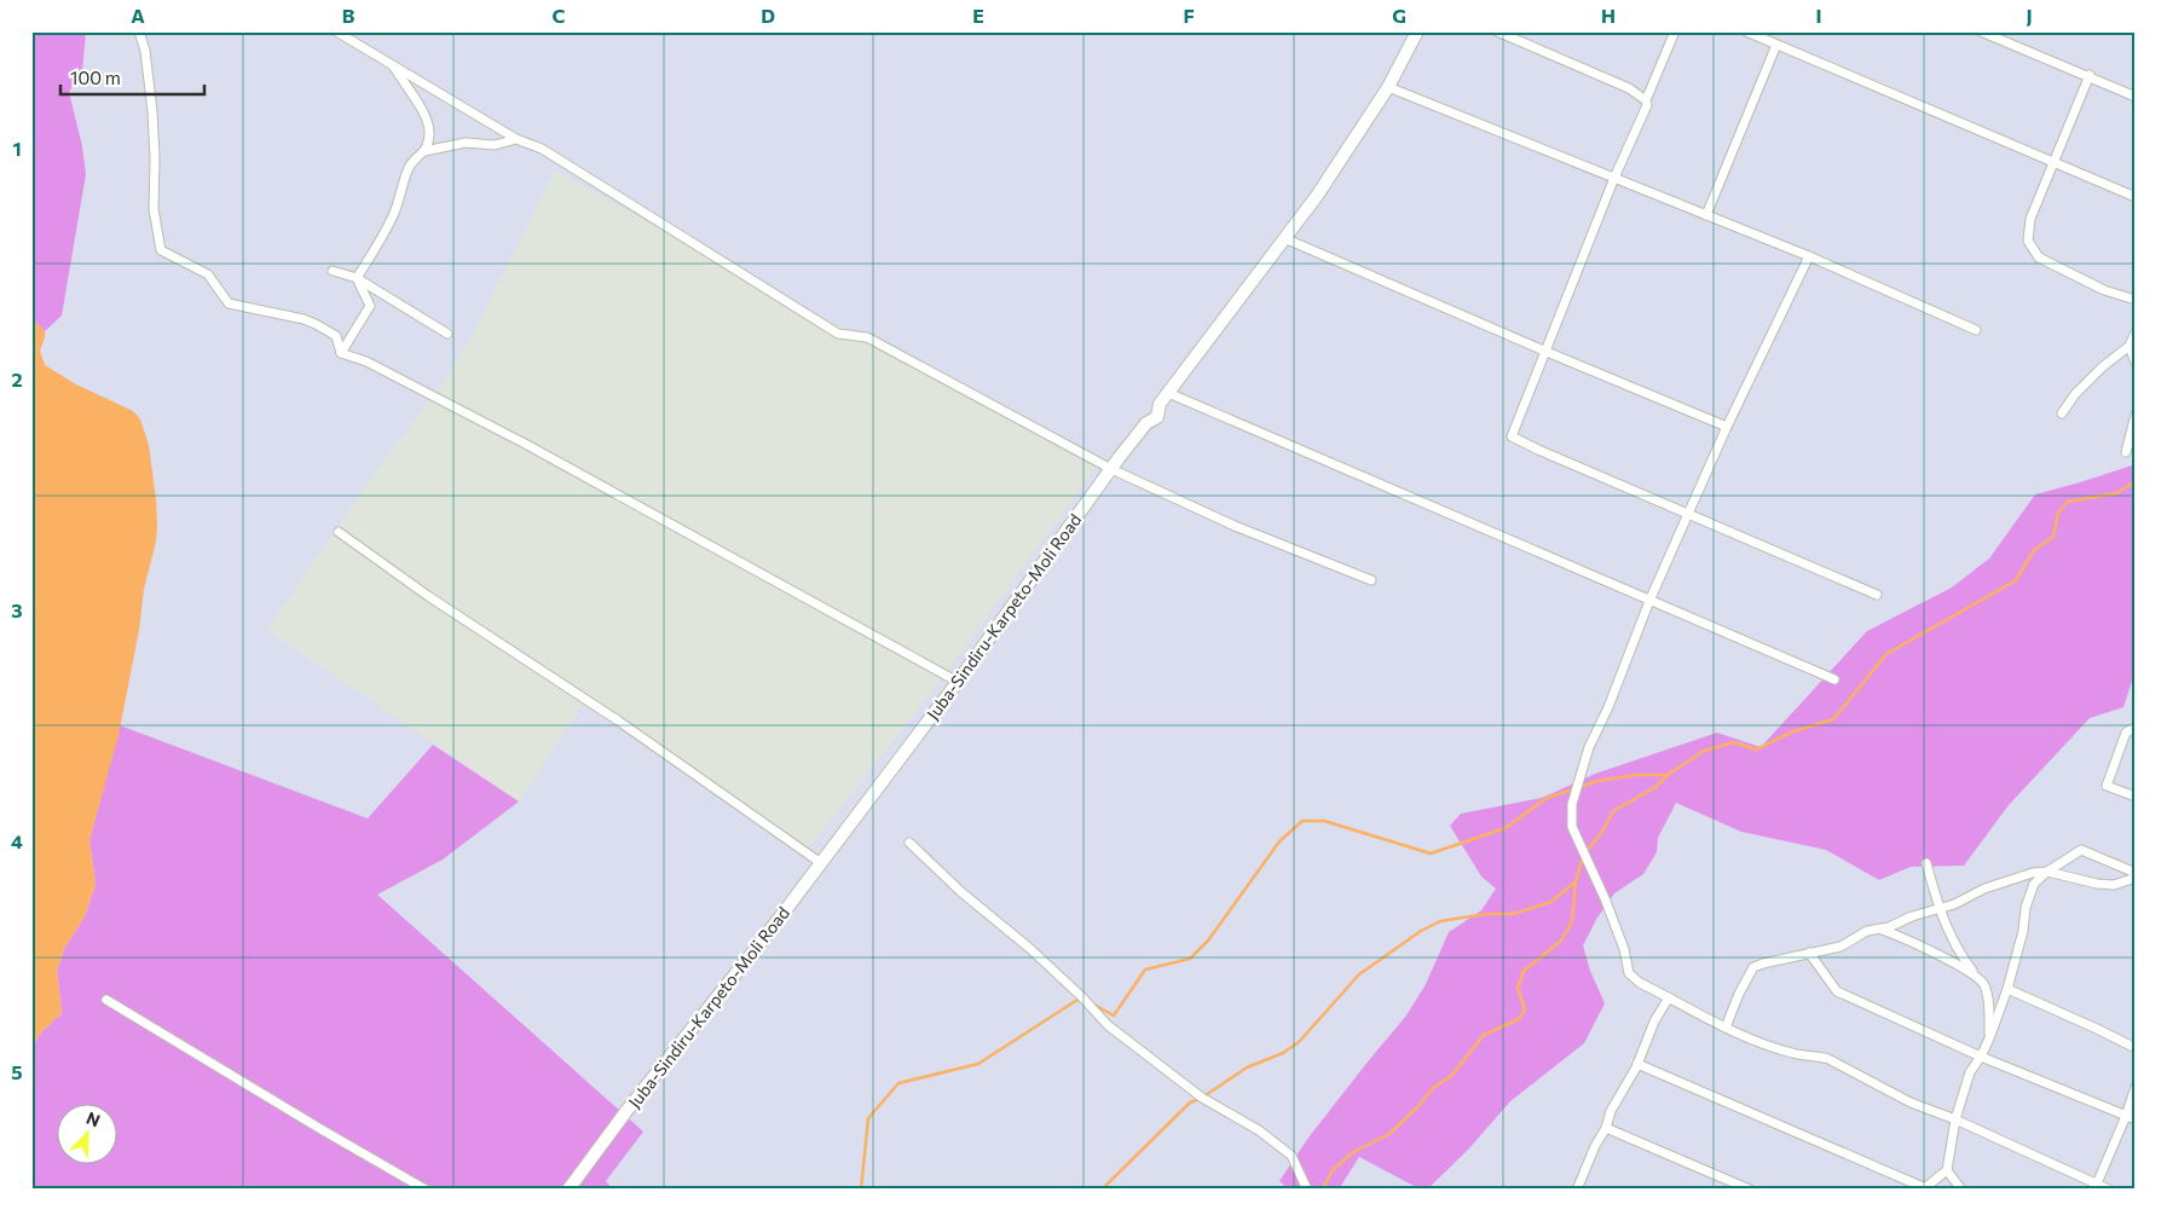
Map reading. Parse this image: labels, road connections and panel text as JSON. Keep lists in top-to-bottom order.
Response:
{
  "streets": {
    "main road": ["Juba-Sindiru-Karpeto-Moli Road"]
  },
  "scale_bar": "100 m",
  "north": "top right",
  "grid": {
    "columns": [
      "A",
      "B",
      "C",
      "D",
      "E",
      "F",
      "G",
      "H",
      "I",
      "J"
    ],
    "rows": [
      "1",
      "2",
      "3",
      "4",
      "5"
    ]
  }
}
